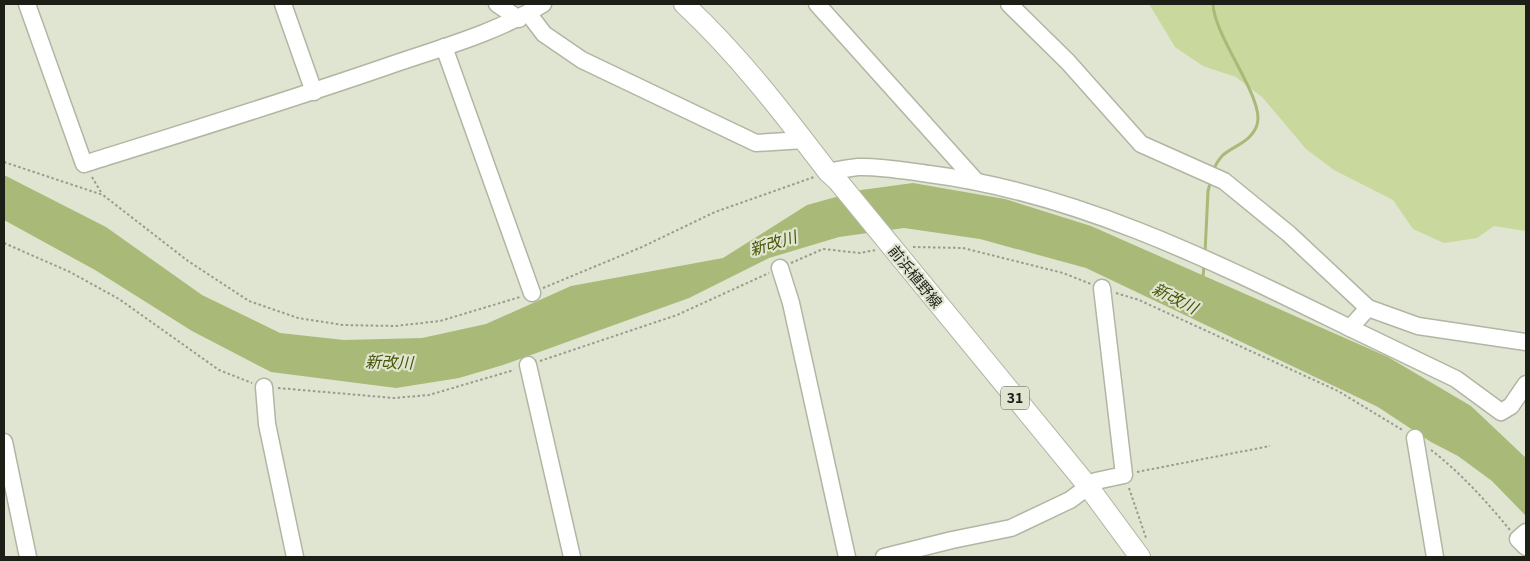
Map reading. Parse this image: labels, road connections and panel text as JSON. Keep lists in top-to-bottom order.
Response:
{
  "streets": {
    "main road": ["前浜植野線", "31"]
  },
  "water": ["新改川"]
}
